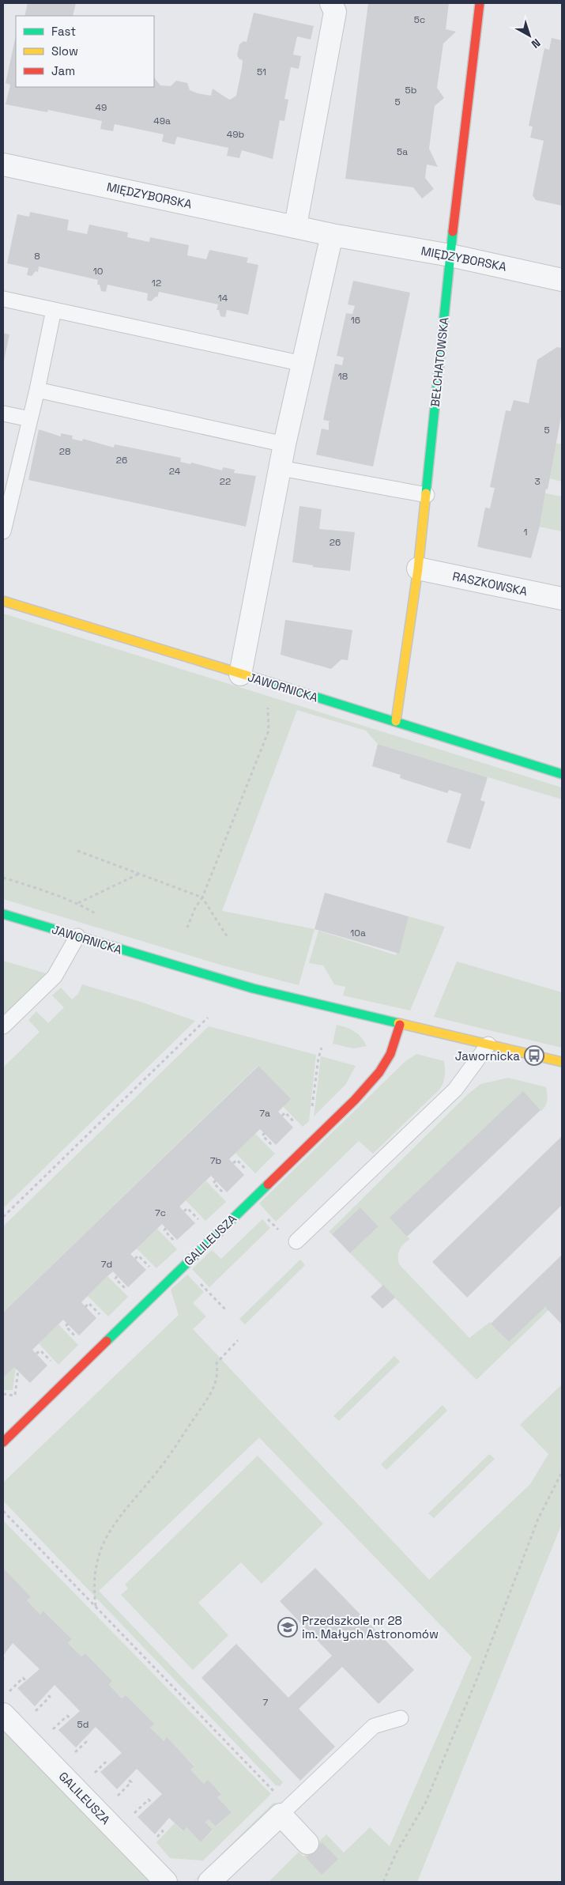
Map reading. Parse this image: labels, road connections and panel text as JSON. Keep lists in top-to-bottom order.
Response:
{
  "streets": {
    "street": [
      "MIĘDZYBORSKA",
      "BEŁCHATOWSKA",
      "RASZKOWSKA",
      "JAWORNICKA",
      "GALILEUSZA"
    ]
  },
  "crossings": [
    ["MIĘDZYBORSKA", "BEŁCHATOWSKA"],
    ["BEŁCHATOWSKA", "RASZKOWSKA"],
    ["BEŁCHATOWSKA", "JAWORNICKA"],
    ["JAWORNICKA", "GALILEUSZA"]
  ],
  "places": {
    "bus stop": ["Jawornicka"],
    "school or university": ["Przedszkole nr 28 im. Małych Astronomów"]
  },
  "house_numbers": [
    "5c",
    "51",
    "5b",
    "5",
    "49",
    "49a",
    "49b",
    "5a",
    "8",
    "10",
    "12",
    "14",
    "16",
    "18",
    "5",
    "28",
    "26",
    "24",
    "22",
    "3",
    "1",
    "26",
    "10a",
    "7a",
    "7b",
    "7c",
    "7d",
    "7",
    "5d"
  ],
  "legend": ["Fast", "Slow", "Jam"],
  "north": "bottom right"
}
